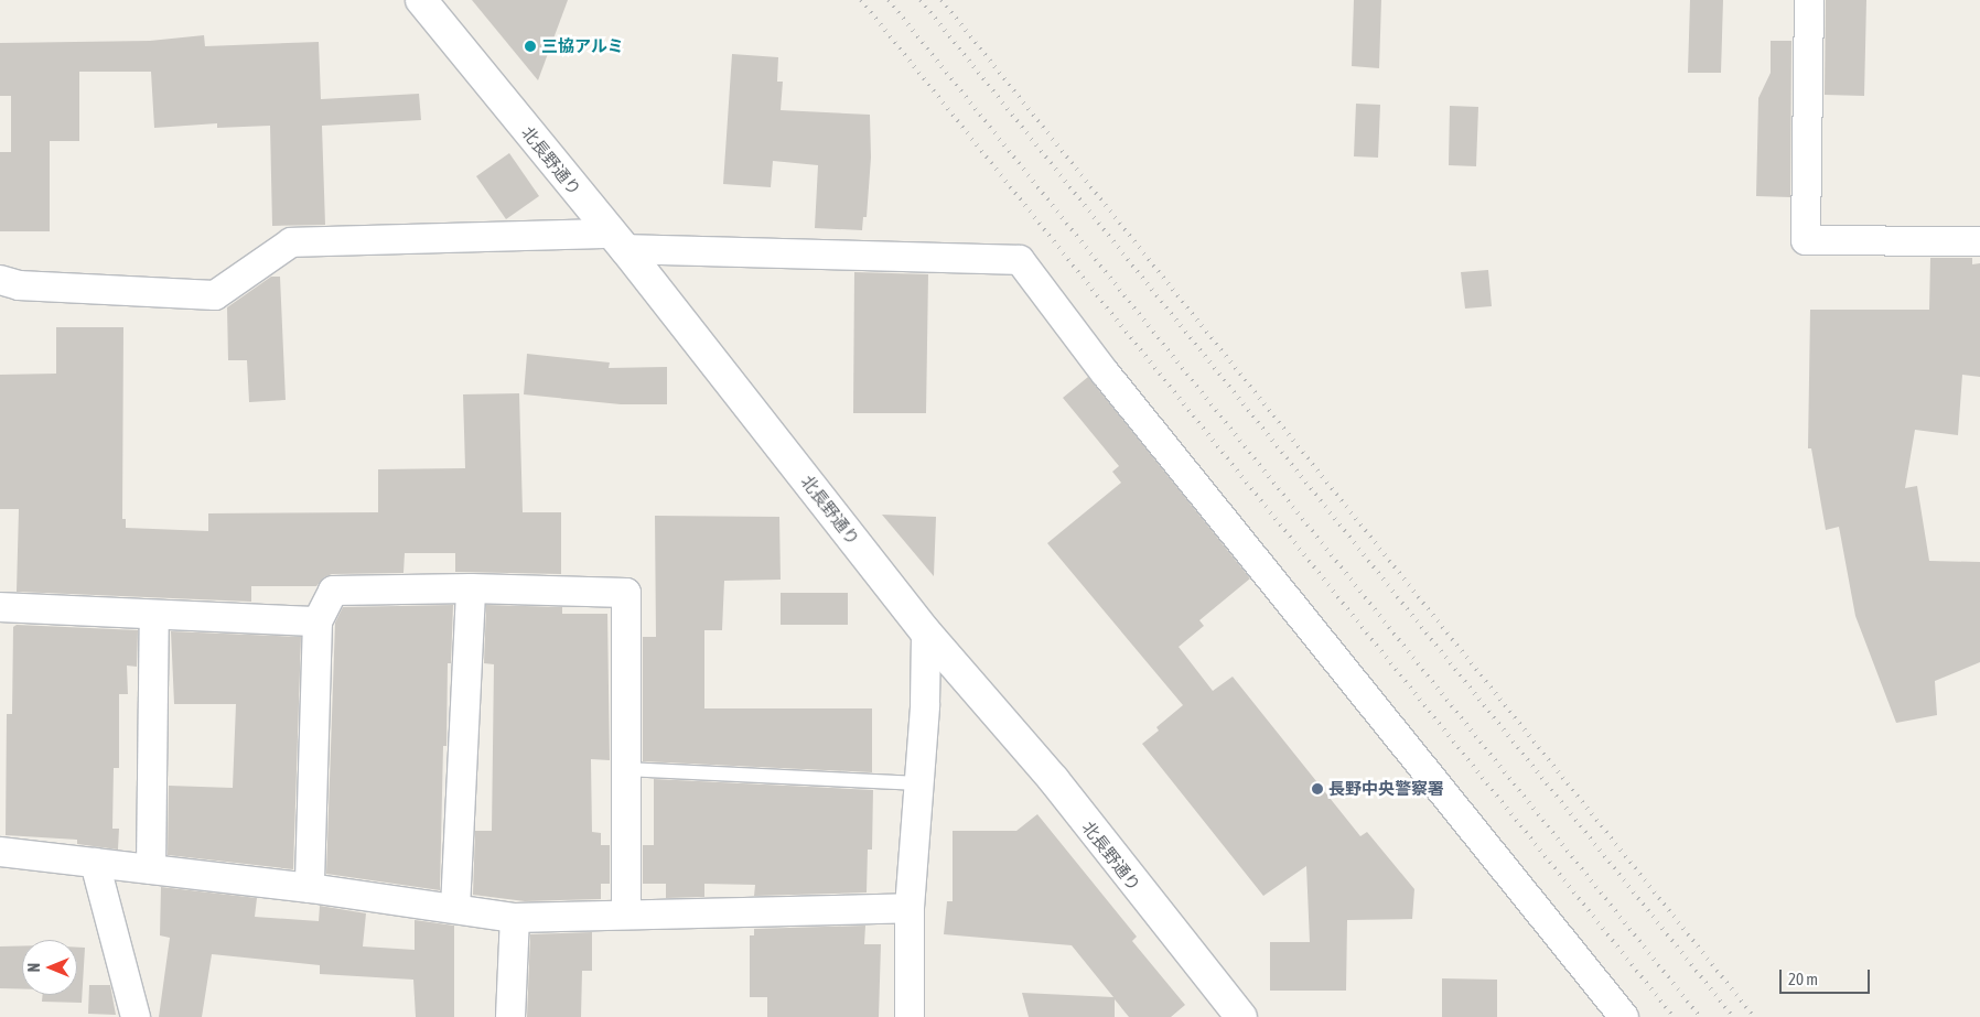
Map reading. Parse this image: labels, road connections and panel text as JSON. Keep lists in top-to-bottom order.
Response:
{
  "streets": {
    "street": ["北長野通り"]
  },
  "places": ["三協アルミ", "長野中央警察署"],
  "scale_bar": "20 m",
  "north": "left"
}
